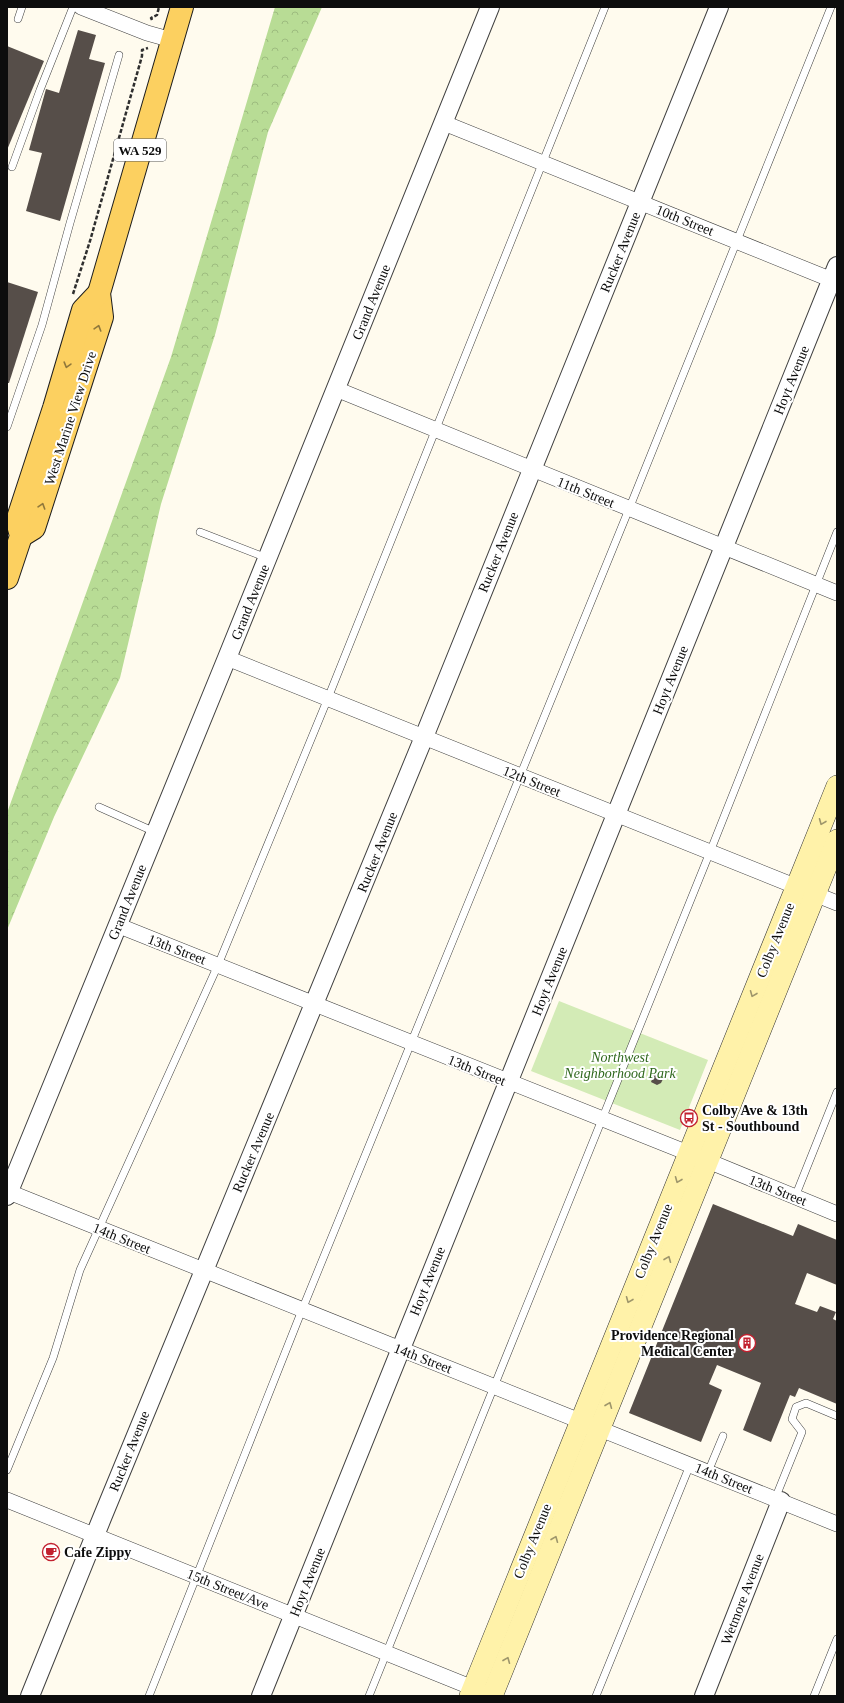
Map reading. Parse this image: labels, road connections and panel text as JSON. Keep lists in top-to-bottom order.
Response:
{
  "streets": {
    "main road": ["WA 529", "West Marine View Drive", "Colby Avenue"],
    "street": [
      "10th Street",
      "Rucker Avenue",
      "Grand Avenue",
      "Hoyt Avenue",
      "11th Street",
      "12th Street",
      "13th Street",
      "14th Street",
      "15th Street/Ave",
      "Wetmore Avenue"
    ]
  },
  "crossings": [
    ["10th Street", "Rucker Avenue"],
    ["10th Street", "Grand Avenue"],
    ["10th Street", "Hoyt Avenue"],
    ["Rucker Avenue", "11th Street"],
    ["Rucker Avenue", "12th Street"],
    ["Rucker Avenue", "13th Street"],
    ["Rucker Avenue", "14th Street"],
    ["Rucker Avenue", "15th Street/Ave"],
    ["Grand Avenue", "11th Street"],
    ["Grand Avenue", "12th Street"],
    ["Grand Avenue", "13th Street"],
    ["Grand Avenue", "14th Street"],
    ["Hoyt Avenue", "11th Street"],
    ["Hoyt Avenue", "12th Street"],
    ["Hoyt Avenue", "13th Street"],
    ["Hoyt Avenue", "14th Street"],
    ["Hoyt Avenue", "15th Street/Ave"],
    ["12th Street", "Colby Avenue"],
    ["Colby Avenue", "13th Street"],
    ["Colby Avenue", "14th Street"],
    ["Colby Avenue", "15th Street/Ave"],
    ["14th Street", "Wetmore Avenue"]
  ],
  "parks": ["Northwest Neighborhood Park"],
  "places": {
    "bus stop": ["Colby Ave & 13th St - Southbound"],
    "building": ["Providence Regional Medical Center"],
    "cafe": ["Cafe Zippy"]
  }
}
